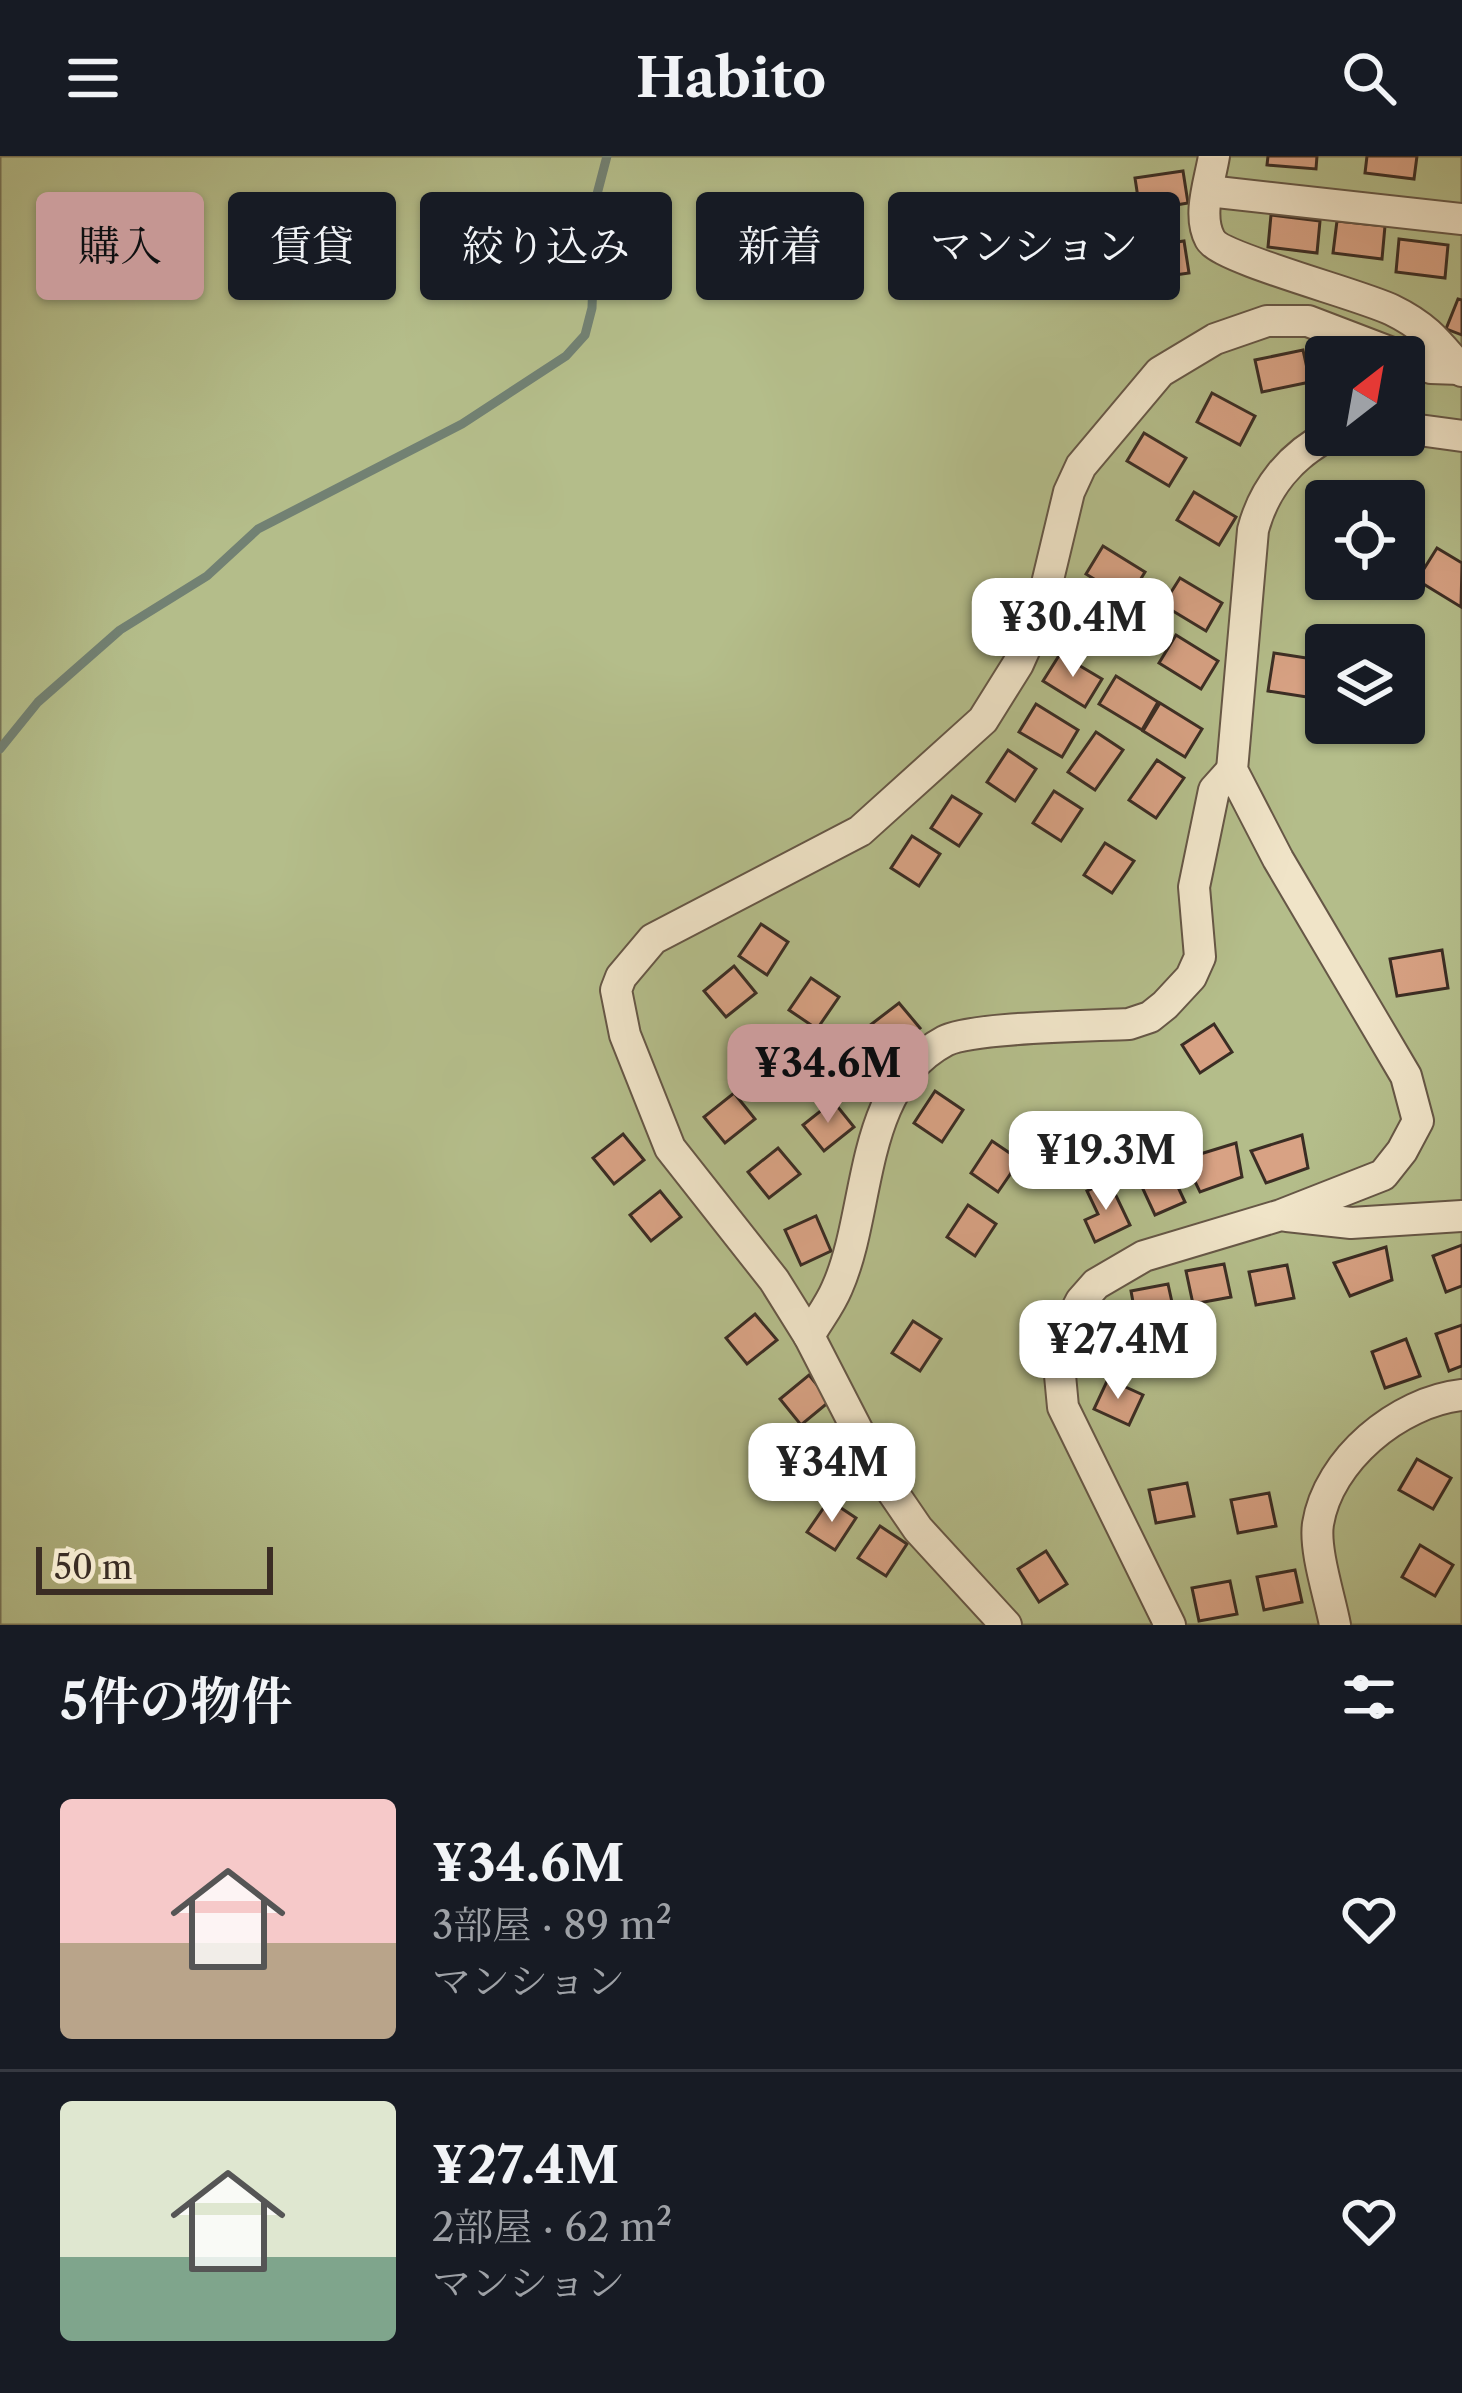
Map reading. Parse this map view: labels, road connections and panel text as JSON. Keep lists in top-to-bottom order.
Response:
{
  "scale_bar": "50 m",
  "north": "top right",
  "page": {
    "header": "Habito",
    "chip": [
      "購入",
      "賃貸",
      "絞り込み",
      "新着",
      "マンション"
    ],
    "price": [
      "¥30.4M",
      "¥34.6M",
      "¥19.3M",
      "¥27.4M",
      "¥34M"
    ],
    "scale": "50 m",
    "heading": "5件の物件",
    "list": [
      {
        "name": "¥34.6M",
        "note": "3部屋 · 89 m² · マンション"
      },
      {
        "name": "¥27.4M",
        "note": "2部屋 · 62 m² · マンション"
      }
    ]
  }
}
